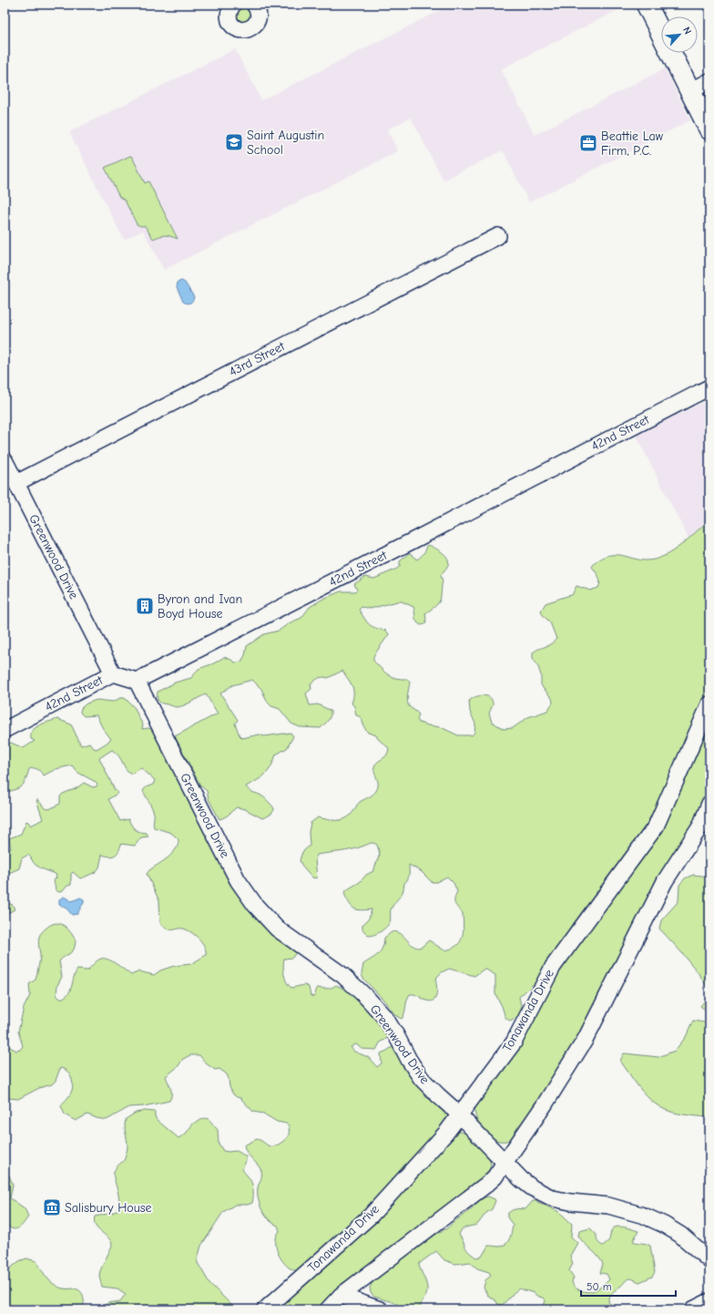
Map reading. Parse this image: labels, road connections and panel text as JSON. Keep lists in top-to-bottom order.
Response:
{
  "streets": {
    "street": [
      "43rd Street",
      "42nd Street",
      "Greenwood Drive",
      "Tonawanda Drive"
    ]
  },
  "crossings": [
    ["43rd Street", "Greenwood Drive"],
    ["42nd Street", "Greenwood Drive"],
    ["Greenwood Drive", "Tonawanda Drive"]
  ],
  "places": {
    "school or university": ["Saint Augustin School"],
    "office": ["Beattie Law Firm, P.C."],
    "building": ["Byron and Ivan Boyd House"],
    "museum": ["Salisbury House"]
  },
  "scale_bar": "50 m",
  "north": "top right"
}
